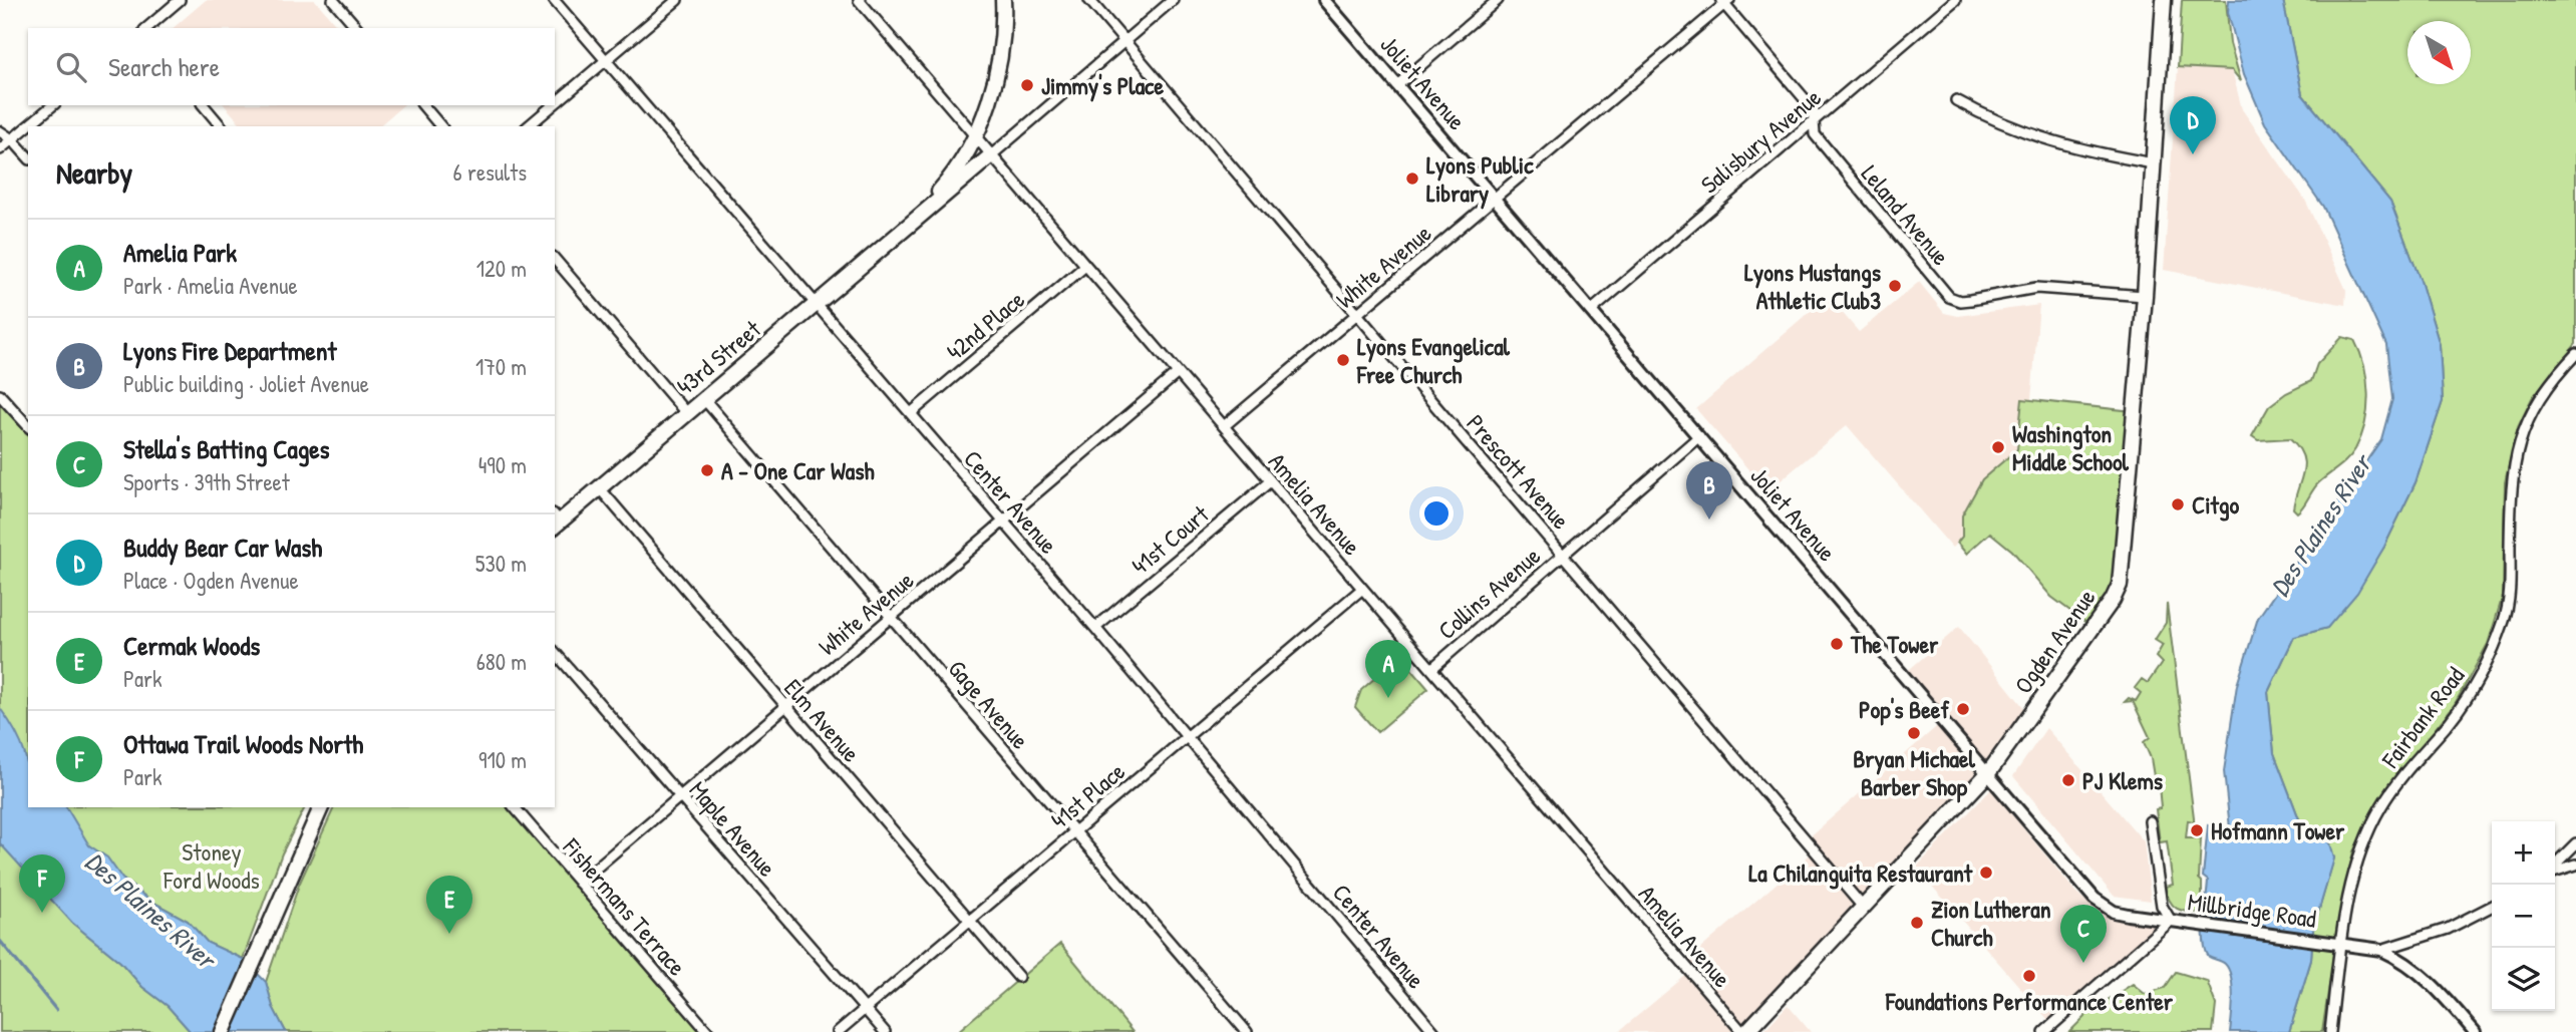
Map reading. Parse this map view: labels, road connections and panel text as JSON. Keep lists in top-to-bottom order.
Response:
{
  "streets": {
    "main road": ["43rd Street", "Ogden Avenue"],
    "street": [
      "Joliet Avenue",
      "Salisbury Avenue",
      "Leland Avenue",
      "White Avenue",
      "42nd Place",
      "Prescott Avenue",
      "Center Avenue",
      "Amelia Avenue",
      "41st Court",
      "Collins Avenue",
      "Gage Avenue",
      "Fairbank Road",
      "Elm Avenue",
      "41st Place",
      "Maple Avenue",
      "Fishermans Terrace",
      "Millbridge Road"
    ]
  },
  "crossings": [
    ["Joliet Avenue", "Salisbury Avenue"],
    ["Joliet Avenue", "White Avenue"],
    ["Joliet Avenue", "Collins Avenue"],
    ["Joliet Avenue", "Ogden Avenue"],
    ["Joliet Avenue", "Millbridge Road"],
    ["Salisbury Avenue", "Leland Avenue"],
    ["Leland Avenue", "White Avenue"],
    ["Leland Avenue", "Ogden Avenue"],
    ["White Avenue", "Prescott Avenue"],
    ["White Avenue", "Center Avenue"],
    ["White Avenue", "Amelia Avenue"],
    ["White Avenue", "Gage Avenue"],
    ["White Avenue", "Elm Avenue"],
    ["White Avenue", "Maple Avenue"],
    ["White Avenue", "Fishermans Terrace"],
    ["42nd Place", "Center Avenue"],
    ["42nd Place", "Amelia Avenue"],
    ["43rd Street", "Center Avenue"],
    ["43rd Street", "Gage Avenue"],
    ["43rd Street", "Elm Avenue"],
    ["Prescott Avenue", "Collins Avenue"],
    ["Prescott Avenue", "Ogden Avenue"],
    ["Center Avenue", "41st Court"],
    ["Center Avenue", "41st Place"],
    ["Amelia Avenue", "41st Court"],
    ["Amelia Avenue", "Collins Avenue"],
    ["Amelia Avenue", "Ogden Avenue"],
    ["Amelia Avenue", "41st Place"],
    ["Gage Avenue", "41st Place"],
    ["Fairbank Road", "Millbridge Road"],
    ["Elm Avenue", "41st Place"],
    ["41st Place", "Maple Avenue"]
  ],
  "water": ["Des Plaines River"],
  "parks": ["Stoney Ford Woods"],
  "places": [
    "Jimmy's Place",
    "Lyons Public Library",
    "Lyons Mustangs Athletic Club3",
    "Lyons Evangelical Free Church",
    "Washington Middle School",
    "A - One Car Wash",
    "Citgo",
    "The Tower",
    "Pop's Beef",
    "Bryan Michael Barber Shop",
    "PJ Klems",
    "Hofmann Tower",
    "La Chilanguita Restaurant",
    "Zion Lutheran Church",
    "Foundations Performance Center"
  ],
  "north": "bottom right",
  "page": {
    "search": "Search here",
    "pins": [
      "D",
      "B",
      "A",
      "F",
      "E",
      "C"
    ],
    "heading": ["Nearby", "6 results"],
    "list": [
      {
        "mark": "A",
        "name": "Amelia Park",
        "note": "Park · Amelia Avenue",
        "value": "120 m"
      },
      {
        "mark": "B",
        "name": "Lyons Fire Department",
        "note": "Public building · Joliet Avenue",
        "value": "170 m"
      },
      {
        "mark": "C",
        "name": "Stella's Batting Cages",
        "note": "Sports · 39th Street",
        "value": "490 m"
      },
      {
        "mark": "D",
        "name": "Buddy Bear Car Wash",
        "note": "Place · Ogden Avenue",
        "value": "530 m"
      },
      {
        "mark": "E",
        "name": "Cermak Woods",
        "note": "Park",
        "value": "680 m"
      },
      {
        "mark": "F",
        "name": "Ottawa Trail Woods North",
        "note": "Park",
        "value": "910 m"
      }
    ],
    "map_buttons": ["+", "−"]
  }
}
